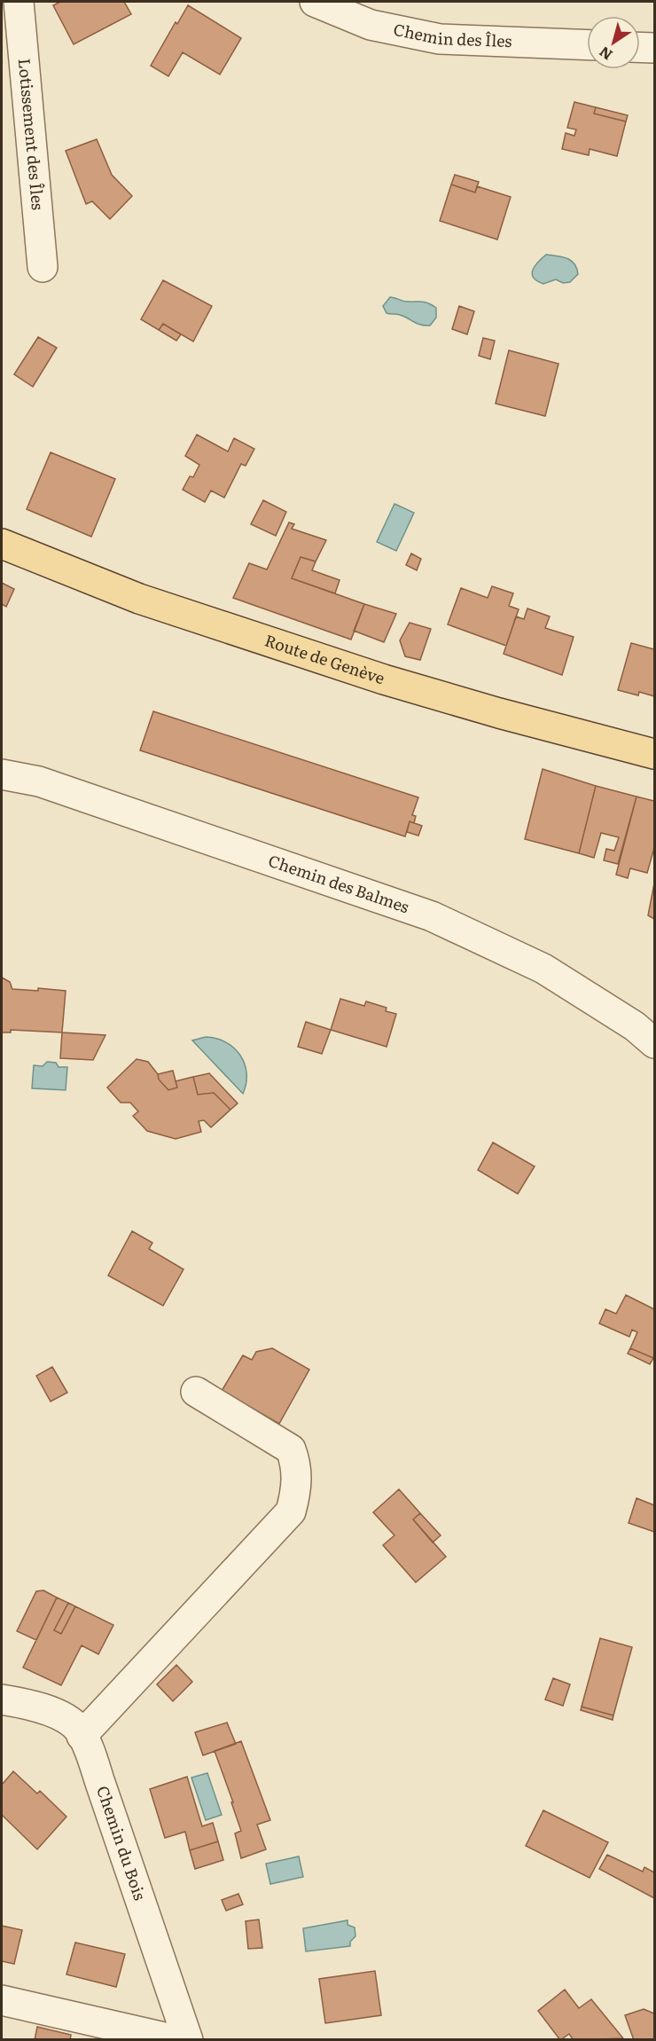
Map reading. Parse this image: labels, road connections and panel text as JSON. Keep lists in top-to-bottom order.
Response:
{
  "streets": {
    "main road": ["Route de Genève"],
    "street": [
      "Chemin des Îles",
      "Lotissement des Îles",
      "Chemin des Balmes",
      "Chemin du Bois"
    ]
  },
  "north": "bottom left"
}
